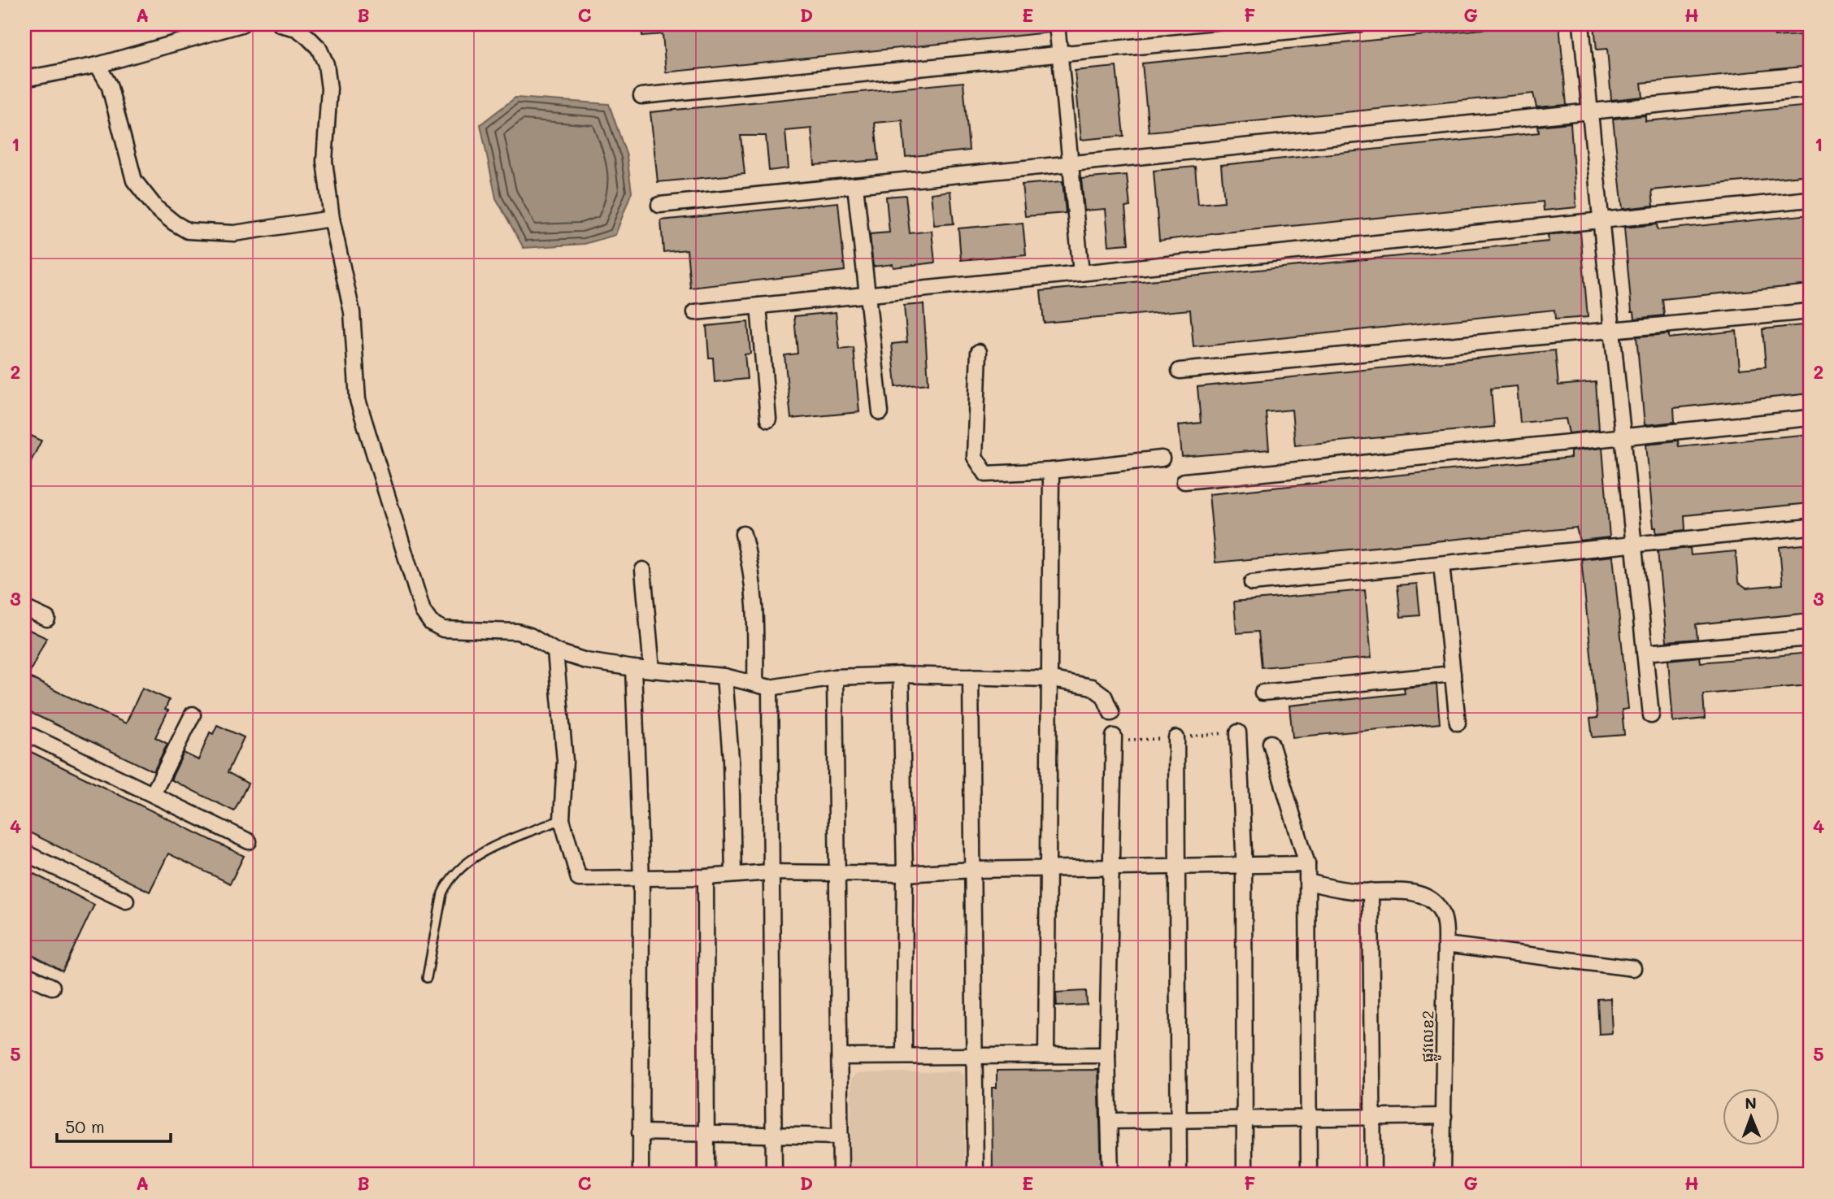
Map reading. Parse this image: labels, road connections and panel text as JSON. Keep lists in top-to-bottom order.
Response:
{
  "streets": {
    "street": ["ផ្លូវលេខ2"]
  },
  "scale_bar": "50 m",
  "north": "top",
  "grid": {
    "columns": [
      "A",
      "B",
      "C",
      "D",
      "E",
      "F",
      "G",
      "H"
    ],
    "rows": [
      "1",
      "2",
      "3",
      "4",
      "5"
    ]
  }
}
